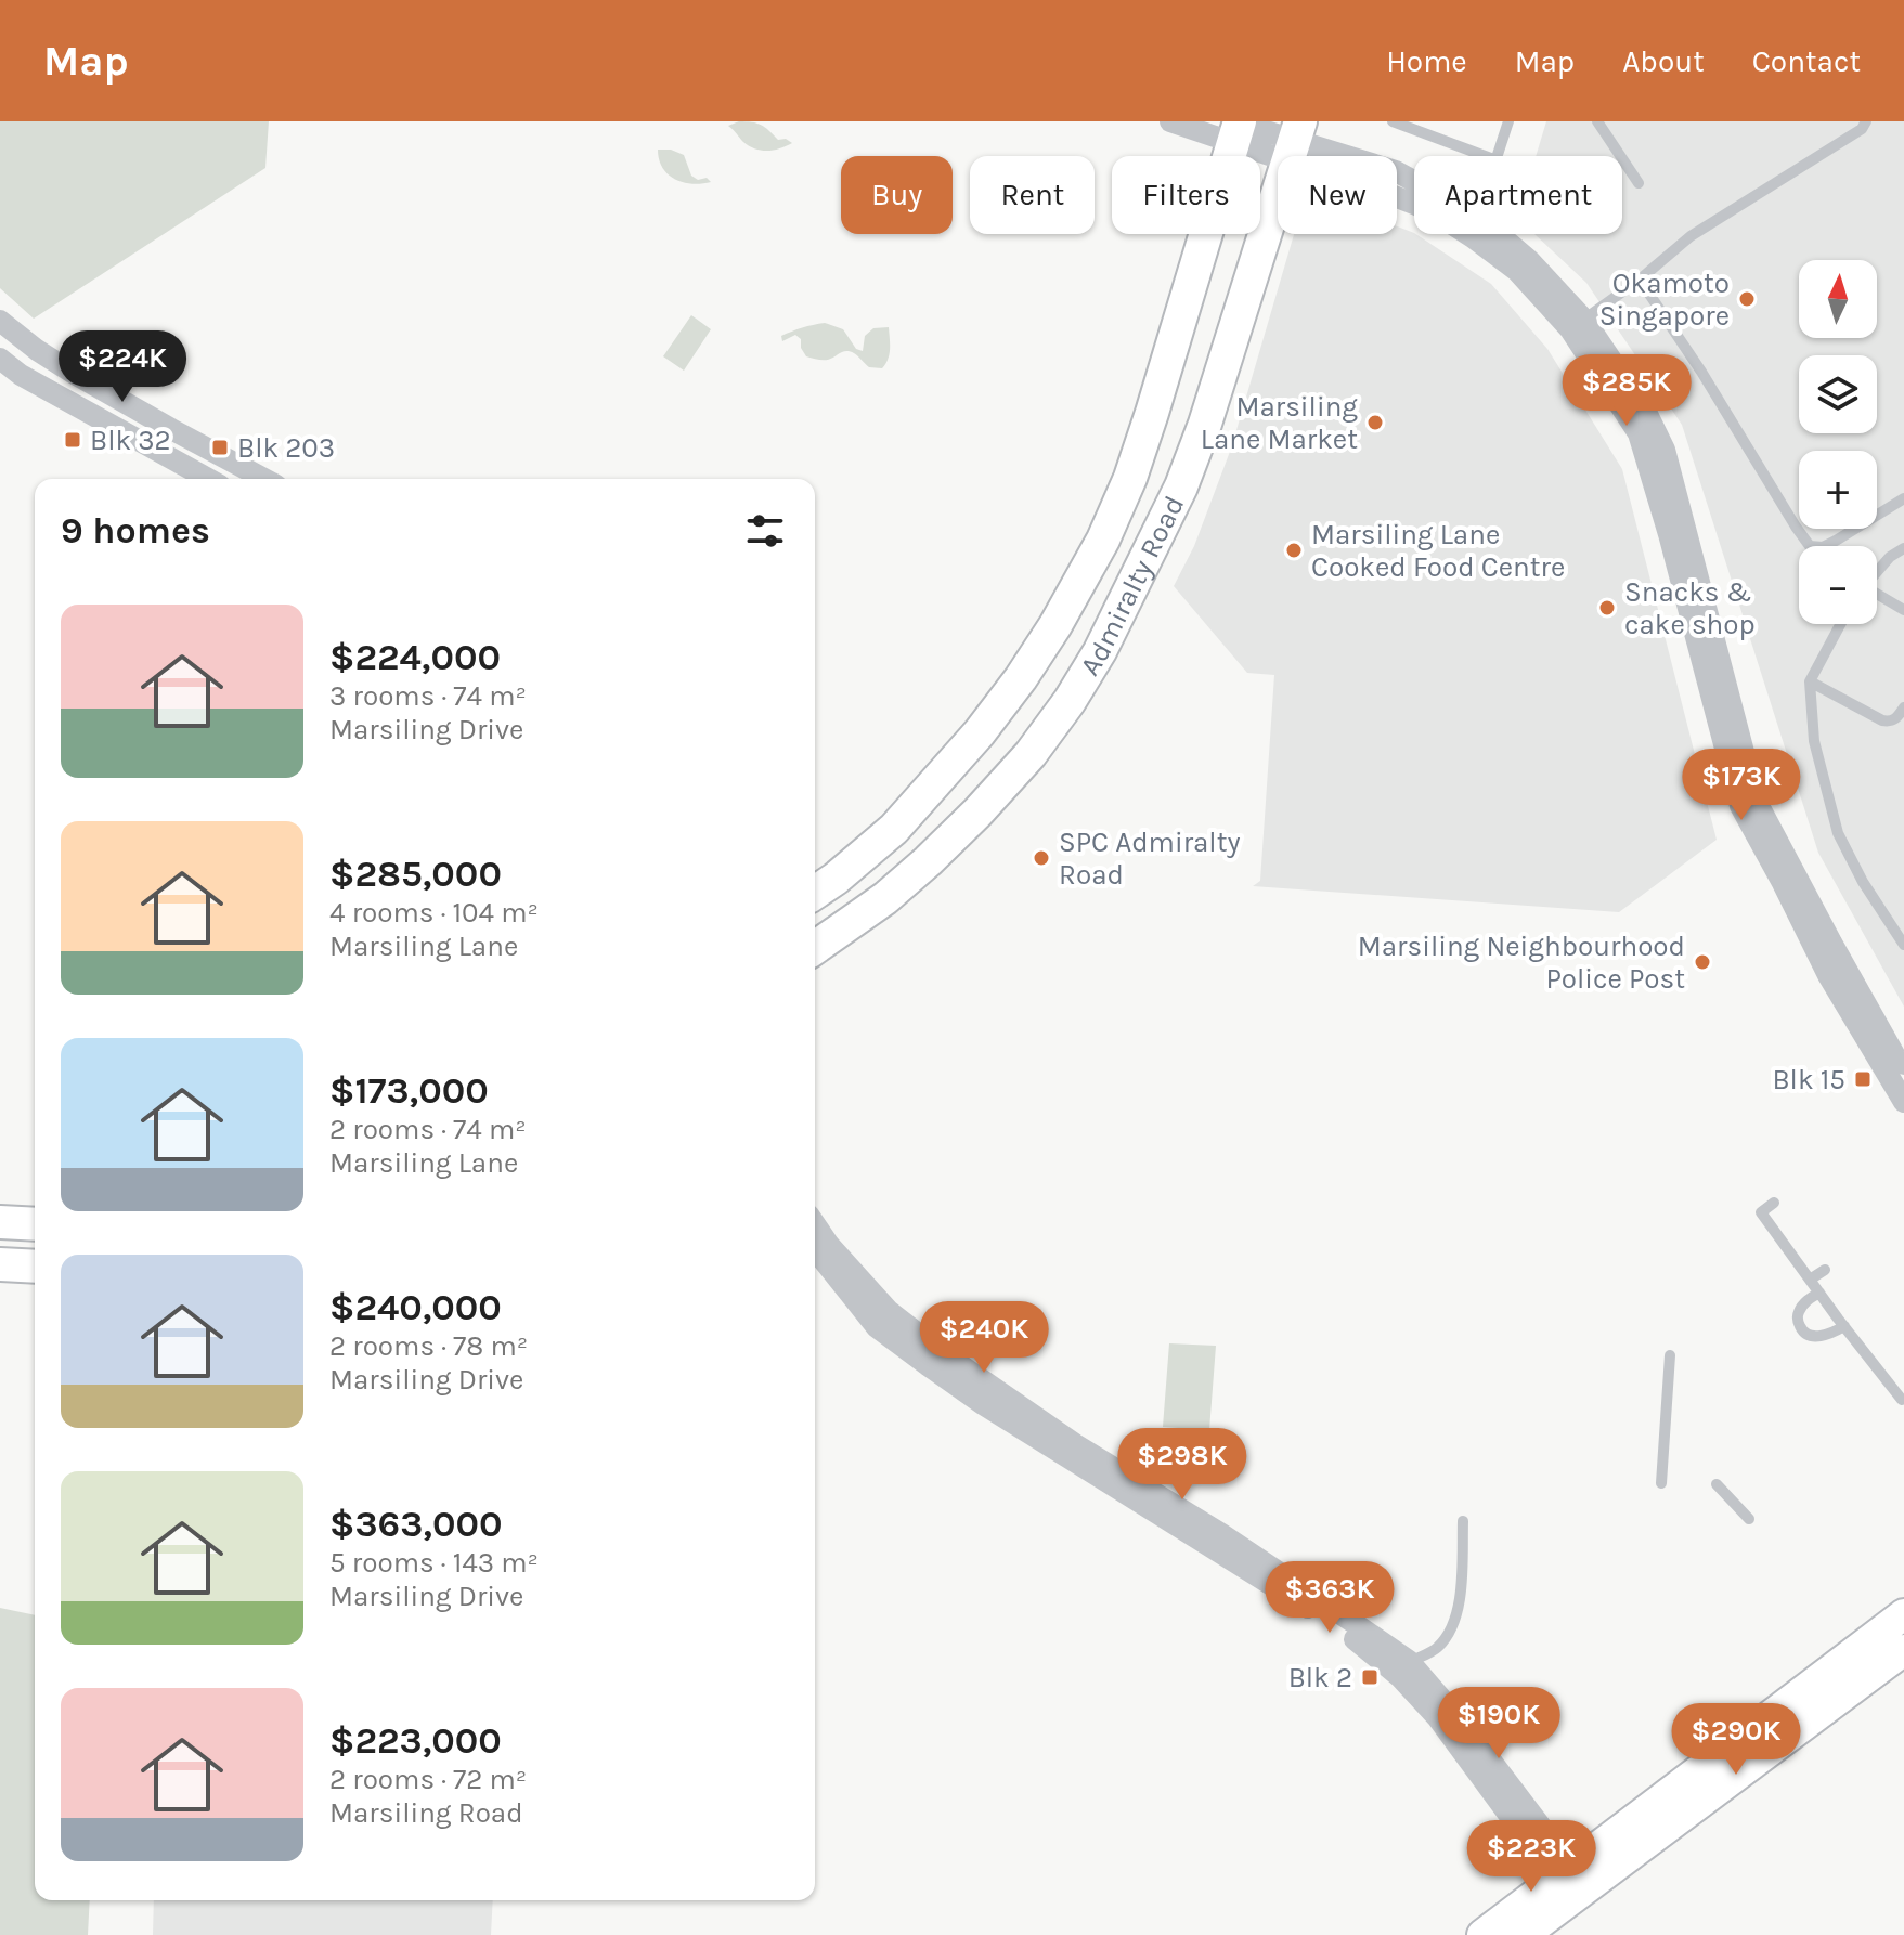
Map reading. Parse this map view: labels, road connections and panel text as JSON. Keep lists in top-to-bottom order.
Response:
{
  "streets": {
    "main road": ["Admiralty Road"]
  },
  "places": {
    "other": [
      "Okamoto Singapore",
      "Marsiling Lane Market",
      "Marsiling Lane Cooked Food Centre",
      "Snacks & cake shop",
      "SPC Admiralty Road",
      "Marsiling Neighbourhood Police Post"
    ],
    "transit": [
      "Blk 32",
      "Blk 203",
      "Blk 15",
      "Blk 2"
    ]
  },
  "north": "top",
  "page": {
    "header": "Map",
    "nav": [
      "Home",
      "Map",
      "About",
      "Contact"
    ],
    "chip": [
      "Buy",
      "Rent",
      "Filters",
      "New",
      "Apartment"
    ],
    "map_buttons": ["+", "−"],
    "price": [
      "$224K",
      "$285K",
      "$173K",
      "$240K",
      "$298K",
      "$363K",
      "$190K",
      "$290K",
      "$223K"
    ],
    "heading": "9 homes",
    "list": [
      {
        "name": "$224,000",
        "note": "3 rooms · 74 m² · Marsiling Drive"
      },
      {
        "name": "$285,000",
        "note": "4 rooms · 104 m² · Marsiling Lane"
      },
      {
        "name": "$173,000",
        "note": "2 rooms · 74 m² · Marsiling Lane"
      },
      {
        "name": "$240,000",
        "note": "2 rooms · 78 m² · Marsiling Drive"
      },
      {
        "name": "$363,000",
        "note": "5 rooms · 143 m² · Marsiling Drive"
      },
      {
        "name": "$223,000",
        "note": "2 rooms · 72 m² · Marsiling Road"
      }
    ]
  }
}
